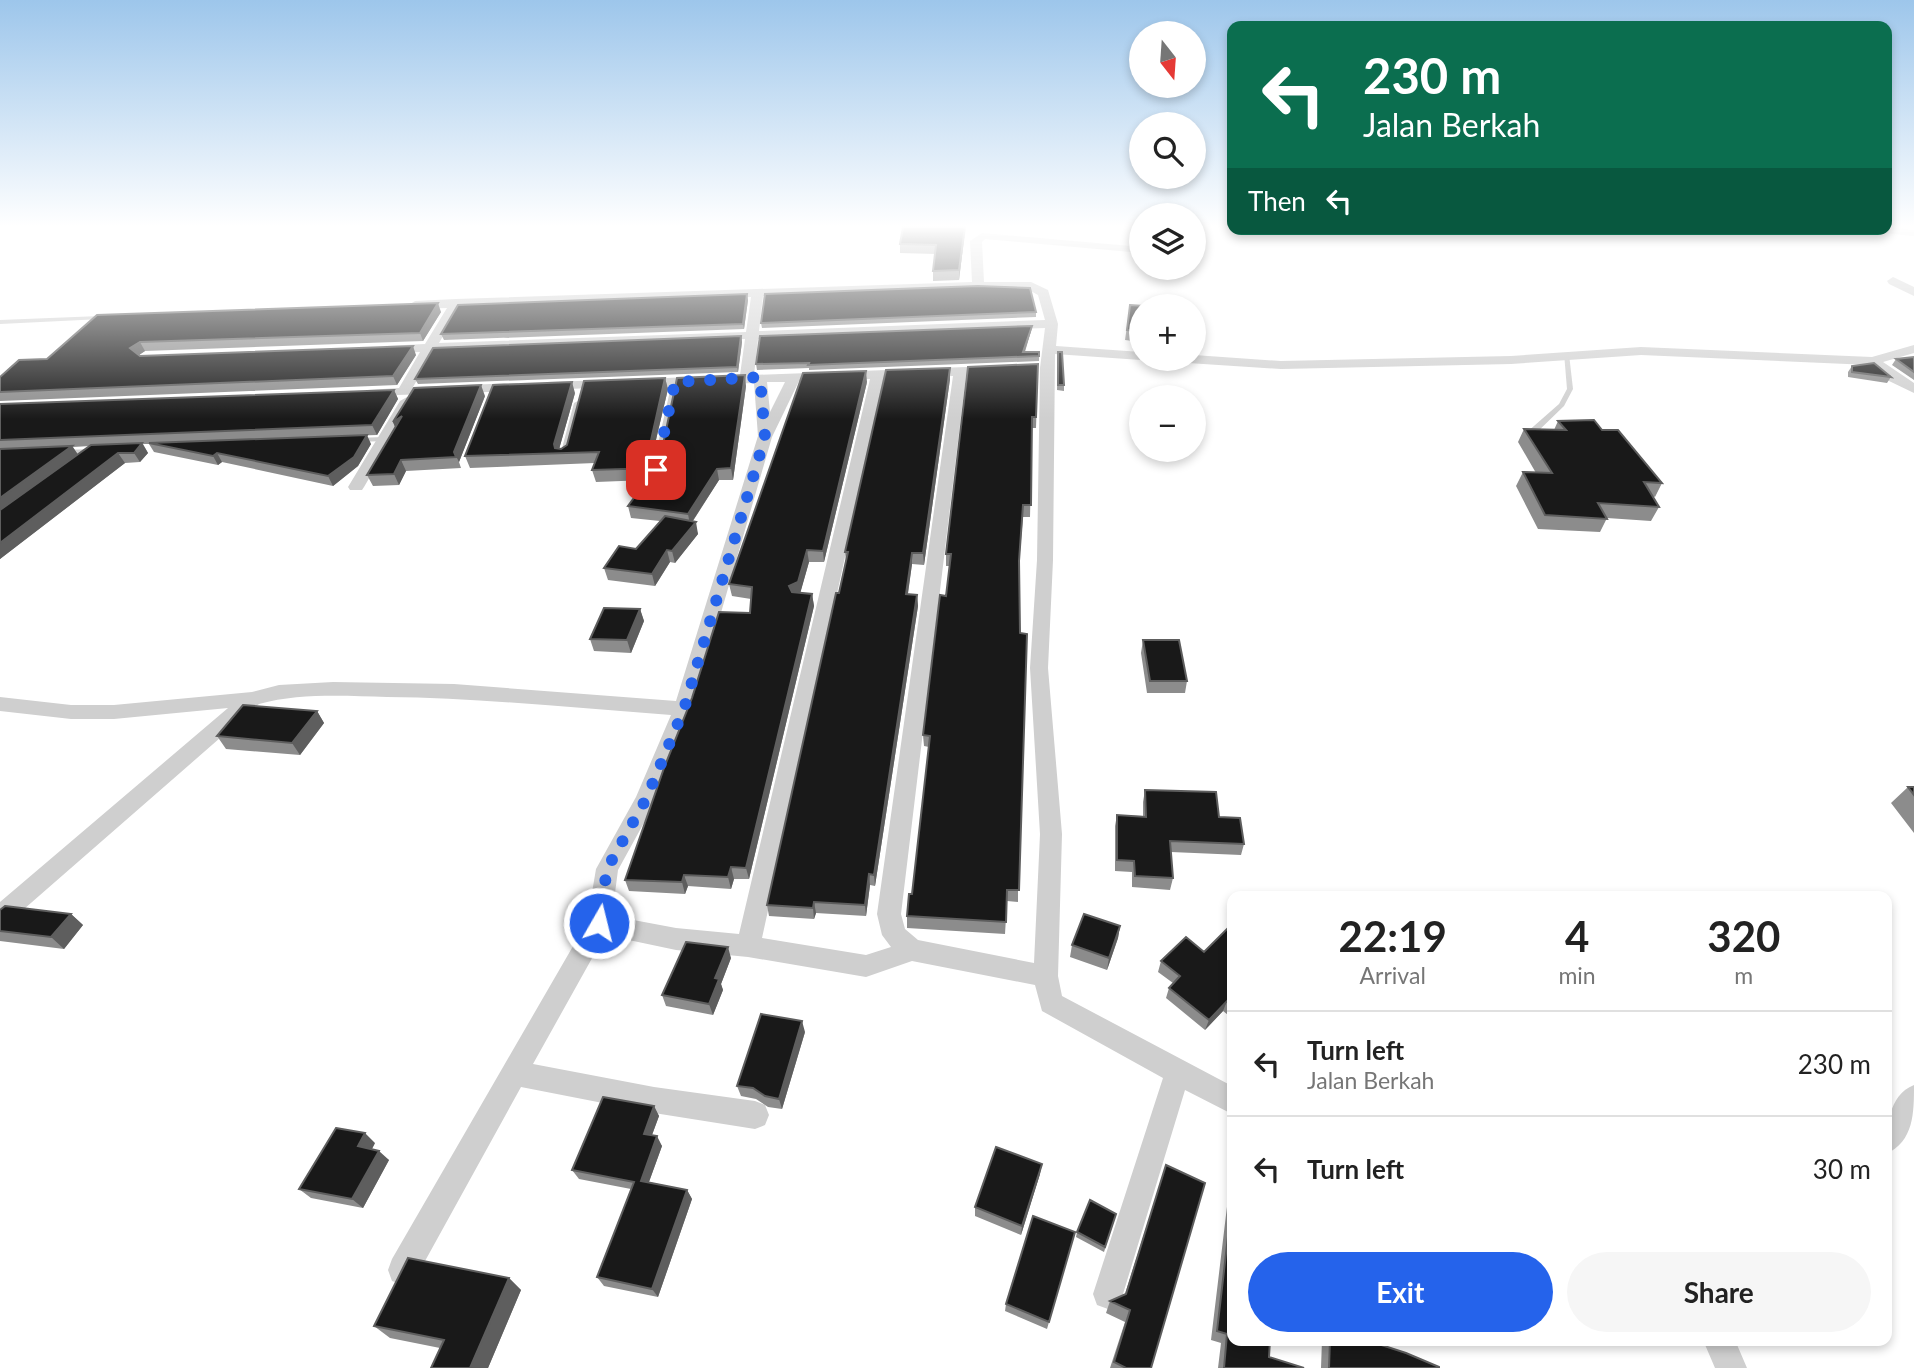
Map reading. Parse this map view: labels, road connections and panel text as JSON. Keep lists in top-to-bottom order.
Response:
{
  "north": "bottom",
  "page": {
    "map_buttons": ["+", "−"],
    "turn": ["230 m", "Jalan Berkah"],
    "then": "Then",
    "eta": [
      "22:19",
      "Arrival",
      "4",
      "min",
      "320",
      "m"
    ],
    "list": [
      {
        "name": "Turn left",
        "note": "Jalan Berkah",
        "value": "230 m"
      },
      {
        "name": "Turn left",
        "value": "30 m"
      }
    ],
    "buttons": ["Exit", "Share"]
  }
}
